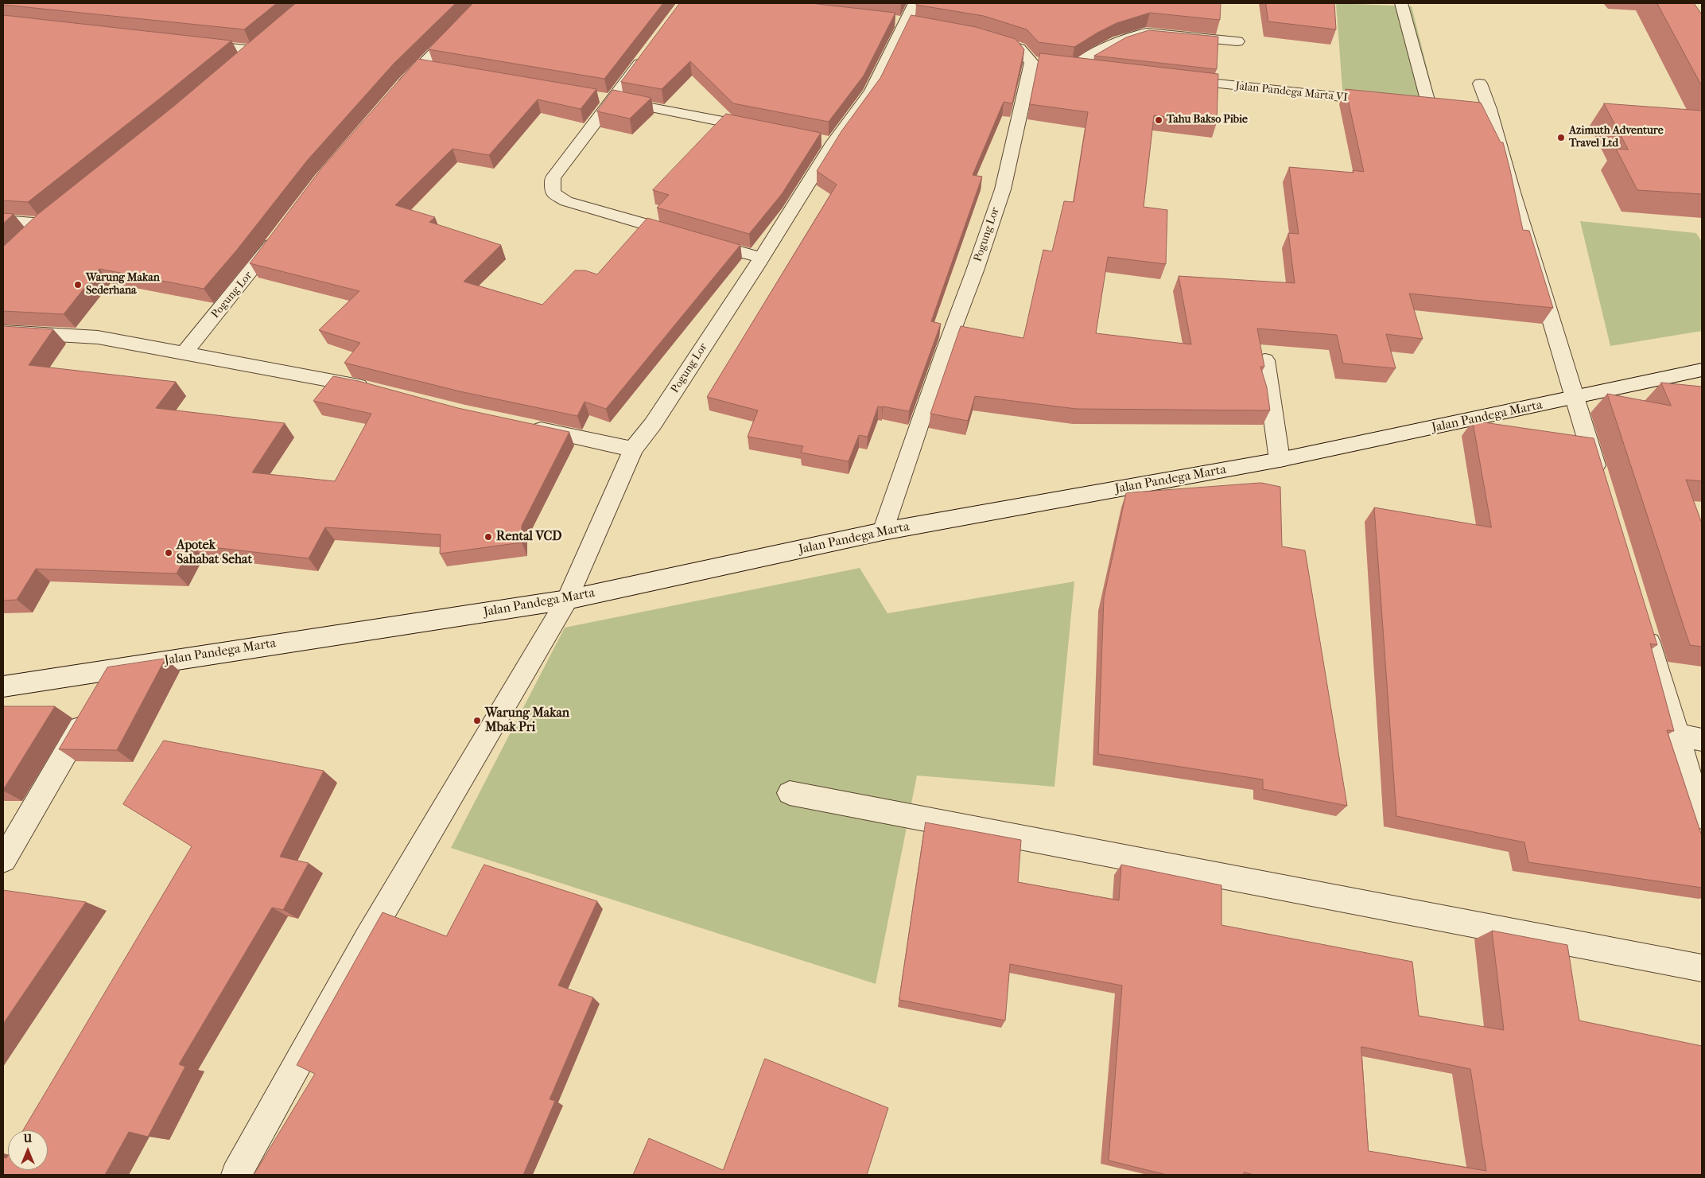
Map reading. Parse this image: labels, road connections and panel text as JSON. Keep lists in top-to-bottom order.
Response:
{
  "streets": {
    "street": ["Jalan Pandega Marta VI", "Pogung Lor", "Jalan Pandega Marta"]
  },
  "crossings": [
    ["Pogung Lor", "Jalan Pandega Marta"]
  ],
  "places": [
    "Tahu Bakso Pibie",
    "Azimuth Adventure Travel Ltd",
    "Warung Makan Sederhana",
    "Rental VCD",
    "Apotek Sahabat Sehat",
    "Warung Makan Mbak Pri"
  ],
  "north": "top"
}
